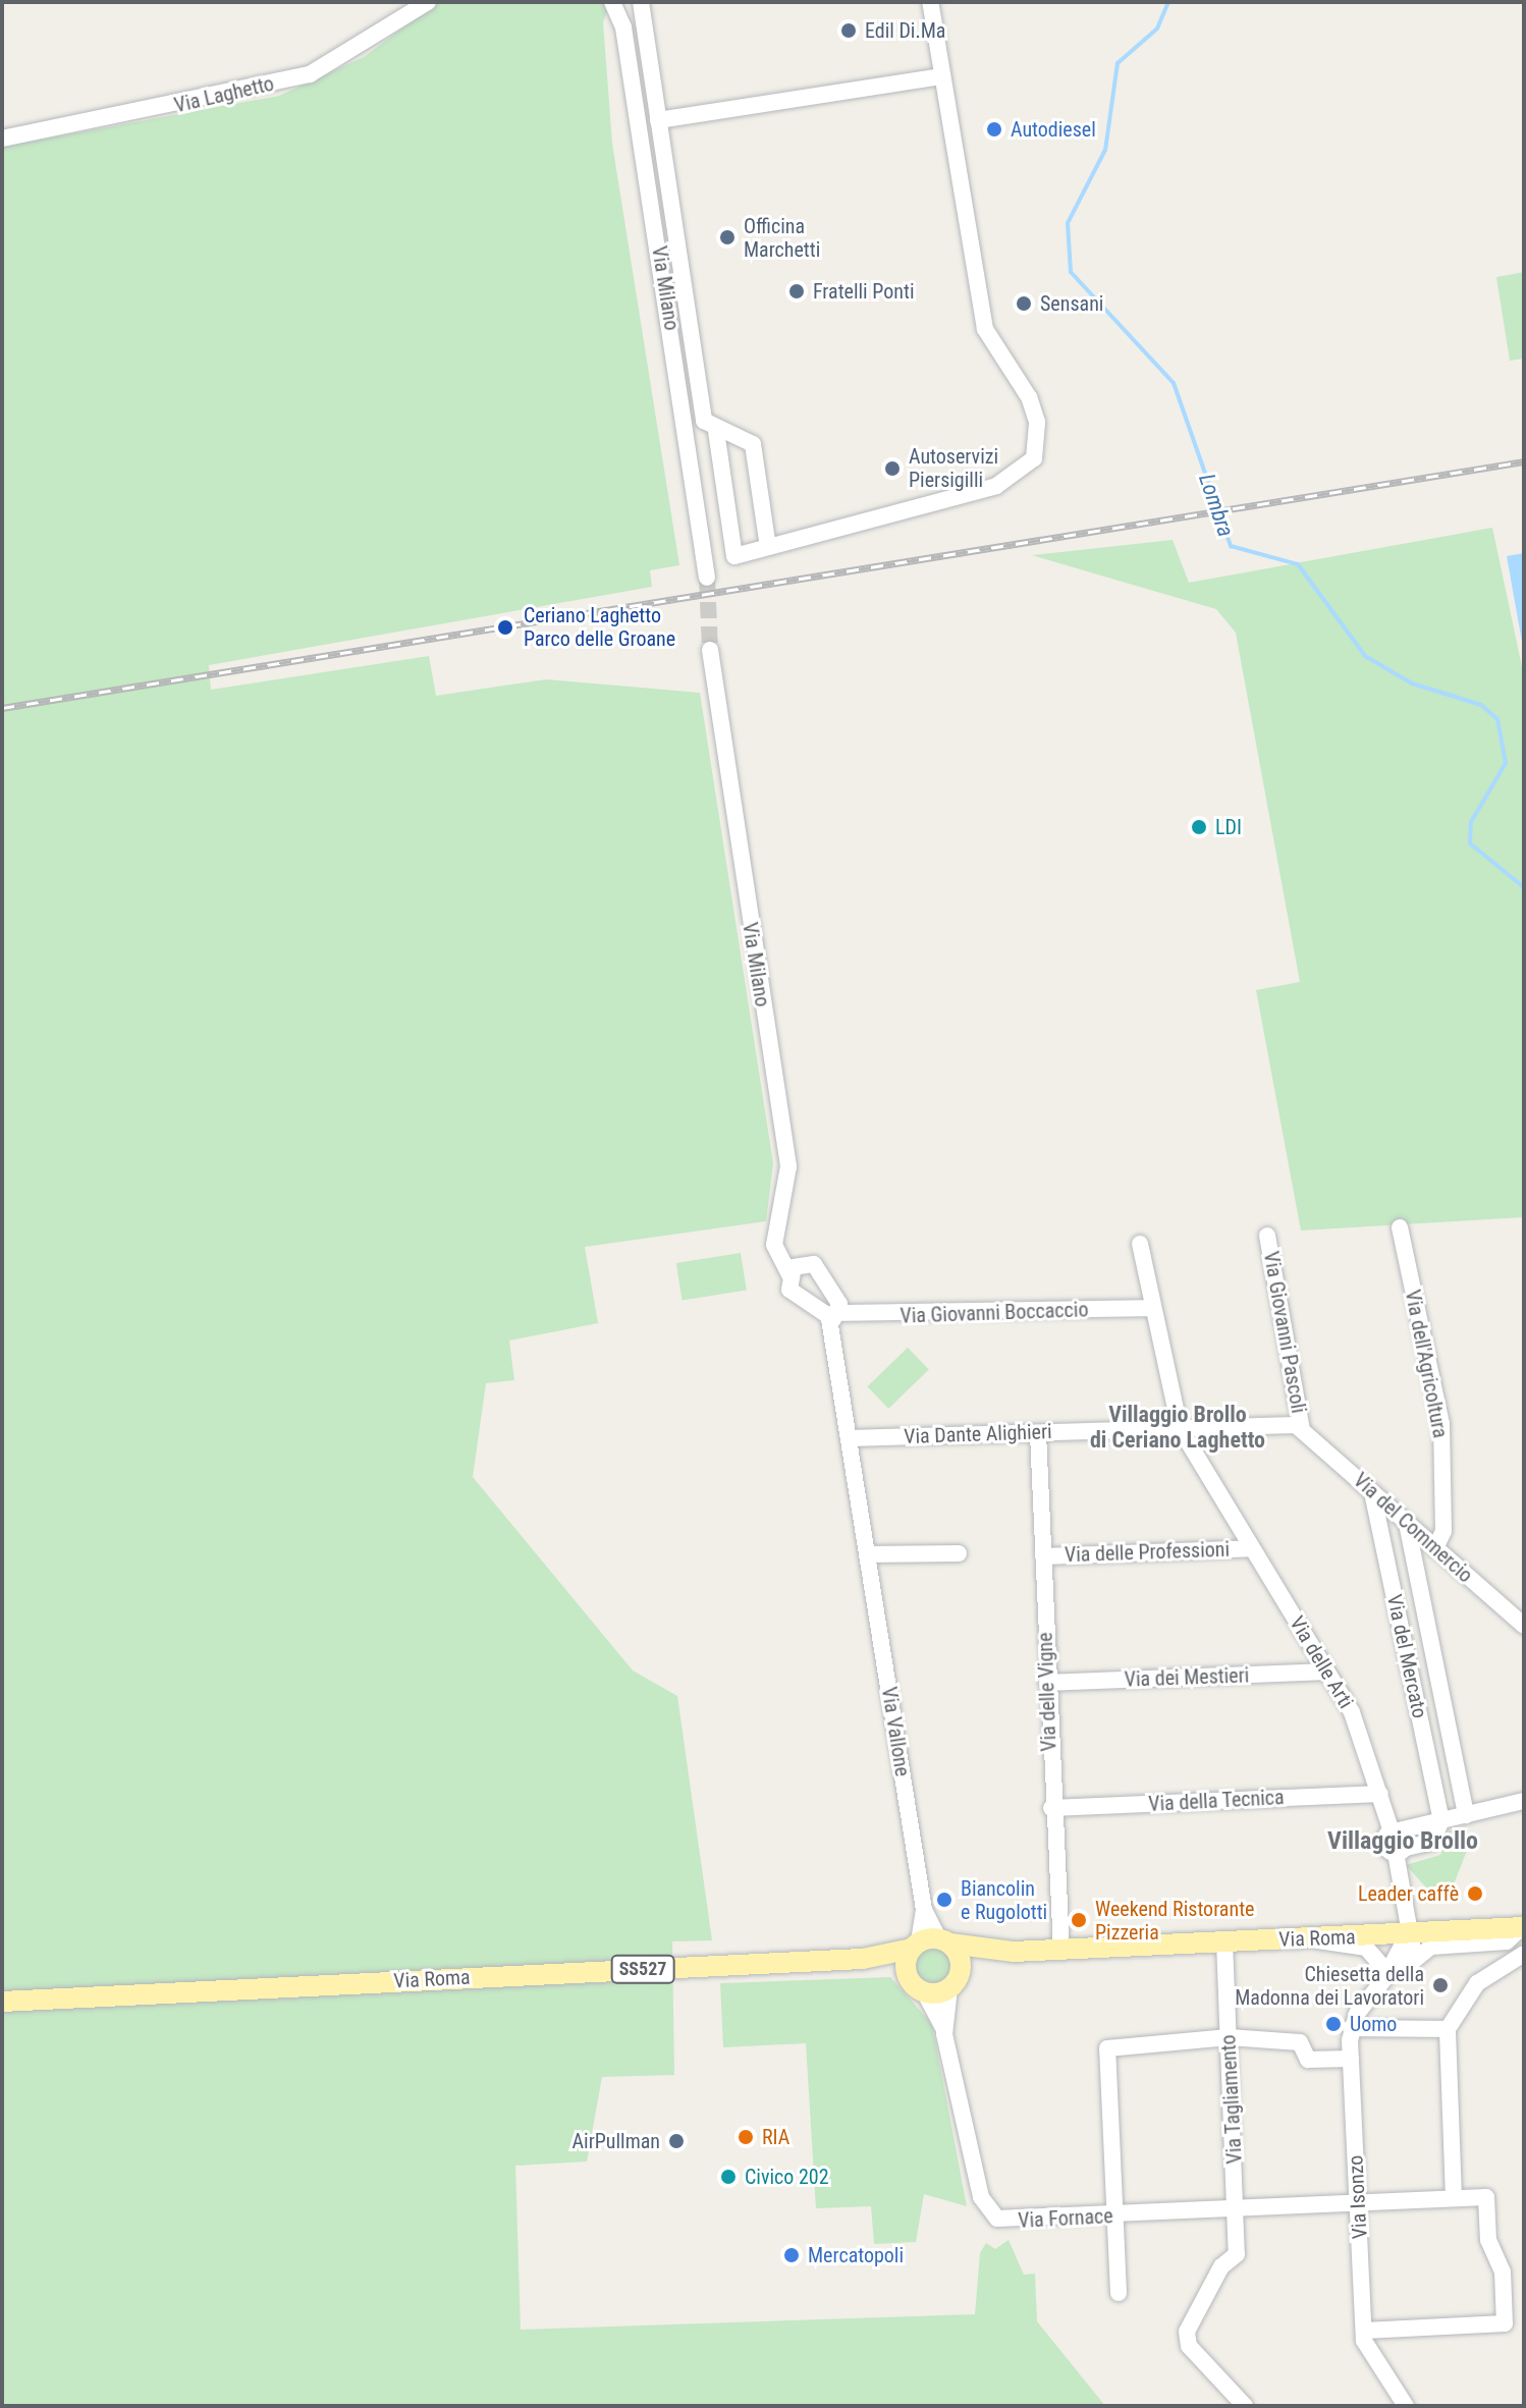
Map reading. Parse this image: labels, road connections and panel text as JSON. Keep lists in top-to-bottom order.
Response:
{
  "streets": {
    "main road": ["Via Roma", "SS527"],
    "street": [
      "Via Laghetto",
      "Via Milano",
      "Via Giovanni Boccaccio",
      "Via Giovanni Pascoli",
      "Via dell'Agricoltura",
      "Via Dante Alighieri",
      "Via del Commercio",
      "Via delle Professioni",
      "Via del Mercato",
      "Via delle Arti",
      "Via dei Mestieri",
      "Via delle Vigne",
      "Via Vallone",
      "Via della Tecnica",
      "Via Tagliamento",
      "Via Isonzo",
      "Via Fornace"
    ]
  },
  "crossings": [
    ["Via Milano", "Via Giovanni Boccaccio"],
    ["Via Giovanni Boccaccio", "Via delle Arti"],
    ["Via Giovanni Pascoli", "Via Dante Alighieri"],
    ["Via Giovanni Pascoli", "Via del Commercio"],
    ["Via dell'Agricoltura", "Via del Commercio"],
    ["Via Dante Alighieri", "Via del Commercio"],
    ["Via Dante Alighieri", "Via delle Arti"],
    ["Via Dante Alighieri", "Via delle Vigne"],
    ["Via Dante Alighieri", "Via Vallone"],
    ["Via del Commercio", "Via del Mercato"],
    ["Via delle Professioni", "Via delle Arti"],
    ["Via delle Professioni", "Via delle Vigne"],
    ["Via delle Arti", "Via dei Mestieri"],
    ["Via delle Arti", "Via della Tecnica"],
    ["Via dei Mestieri", "Via delle Vigne"],
    ["Via delle Vigne", "Via della Tecnica"],
    ["Via delle Vigne", "Via Roma"],
    ["Via Vallone", "Via Roma"],
    ["Via Roma", "SS527"],
    ["Via Roma", "Via Tagliamento"],
    ["Via Roma", "Via Fornace"],
    ["SS527", "Via Fornace"],
    ["Via Tagliamento", "Via Fornace"],
    ["Via Isonzo", "Via Fornace"]
  ],
  "districts": ["Villaggio Brollo di Ceriano Laghetto", "Villaggio Brollo"],
  "water": ["Lombra"],
  "places": [
    "Edil Di.Ma",
    "Autodiesel",
    "Officina Marchetti",
    "Fratelli Ponti",
    "Sensani",
    "Autoservizi Piersigilli",
    "Ceriano Laghetto Parco delle Groane",
    "LDI",
    "Leader caffè",
    "Biancolin e Rugolotti",
    "Weekend Ristorante Pizzeria",
    "Chiesetta della Madonna dei Lavoratori",
    "Uomo",
    "RIA",
    "AirPullman",
    "Civico 202",
    "Mercatopoli"
  ]
}
